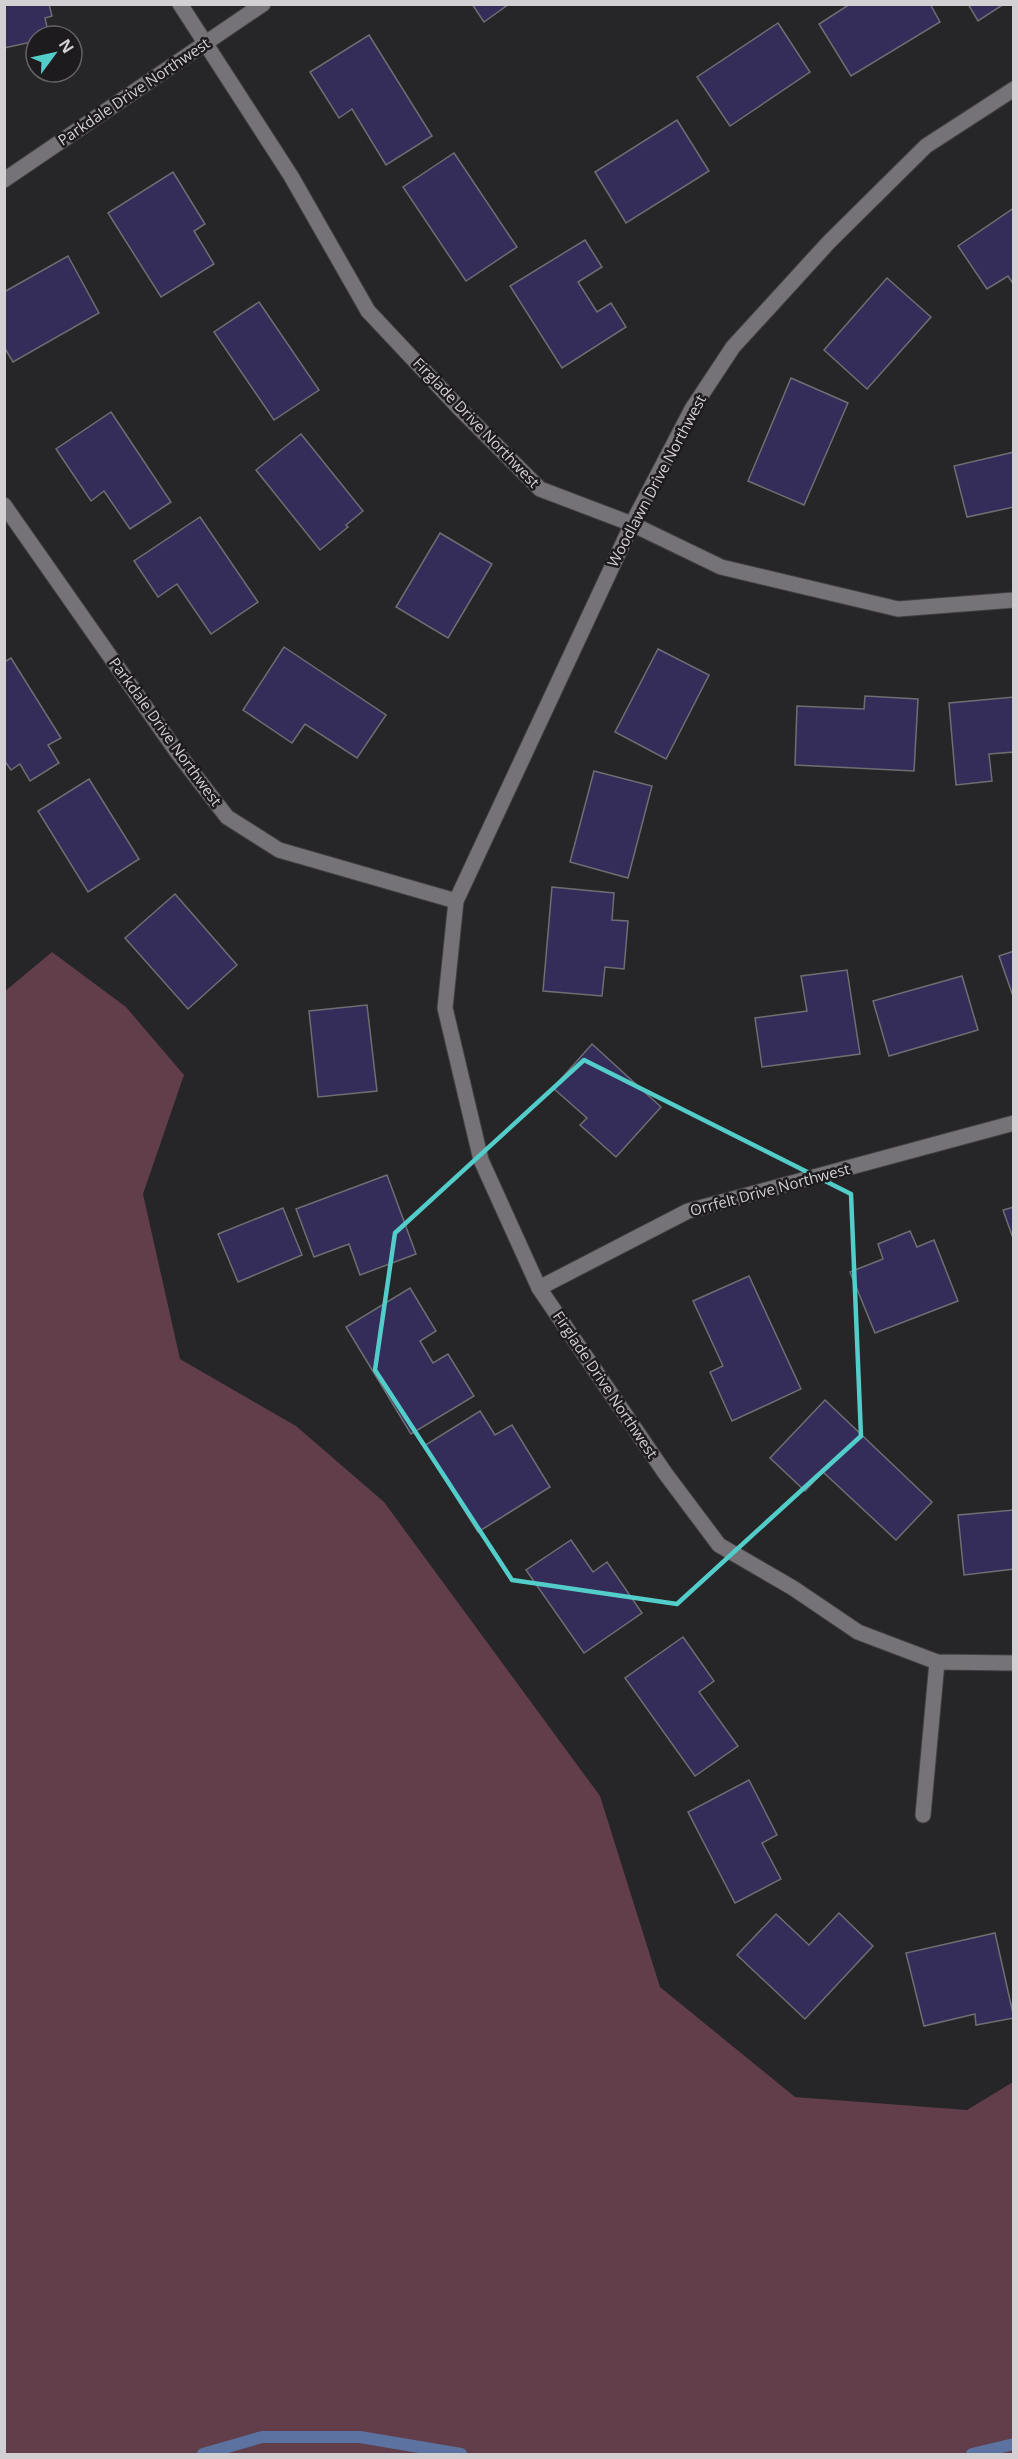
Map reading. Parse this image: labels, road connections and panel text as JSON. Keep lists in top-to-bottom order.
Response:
{
  "streets": {
    "street": [
      "Parkdale Drive Northwest",
      "Firglade Drive Northwest",
      "Woodlawn Drive Northwest",
      "Orrfelt Drive Northwest"
    ]
  },
  "crossings": [
    ["Parkdale Drive Northwest", "Firglade Drive Northwest"],
    ["Parkdale Drive Northwest", "Woodlawn Drive Northwest"],
    ["Firglade Drive Northwest", "Woodlawn Drive Northwest"],
    ["Firglade Drive Northwest", "Orrfelt Drive Northwest"]
  ],
  "north": "top right"
}
